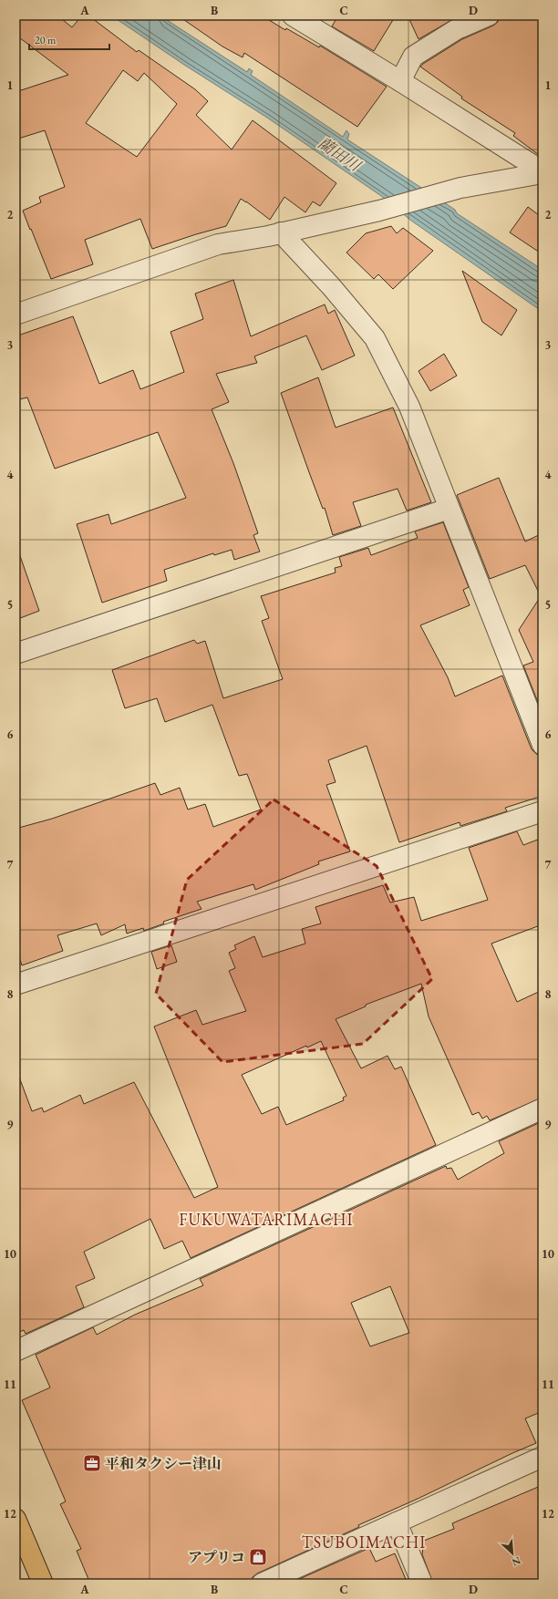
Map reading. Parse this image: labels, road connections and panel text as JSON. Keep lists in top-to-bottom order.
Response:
{
  "districts": ["FUKUWATARIMACHI", "TSUBOIMACHI"],
  "water": ["藺田川"],
  "places": {
    "office": ["平和タクシー津山"],
    "shop": ["アプリコ"]
  },
  "scale_bar": "20 m",
  "north": "bottom right",
  "grid": {
    "columns": [
      "A",
      "B",
      "C",
      "D"
    ],
    "rows": [
      "1",
      "2",
      "3",
      "4",
      "5",
      "6",
      "7",
      "8",
      "9",
      "10",
      "11",
      "12"
    ]
  }
}
